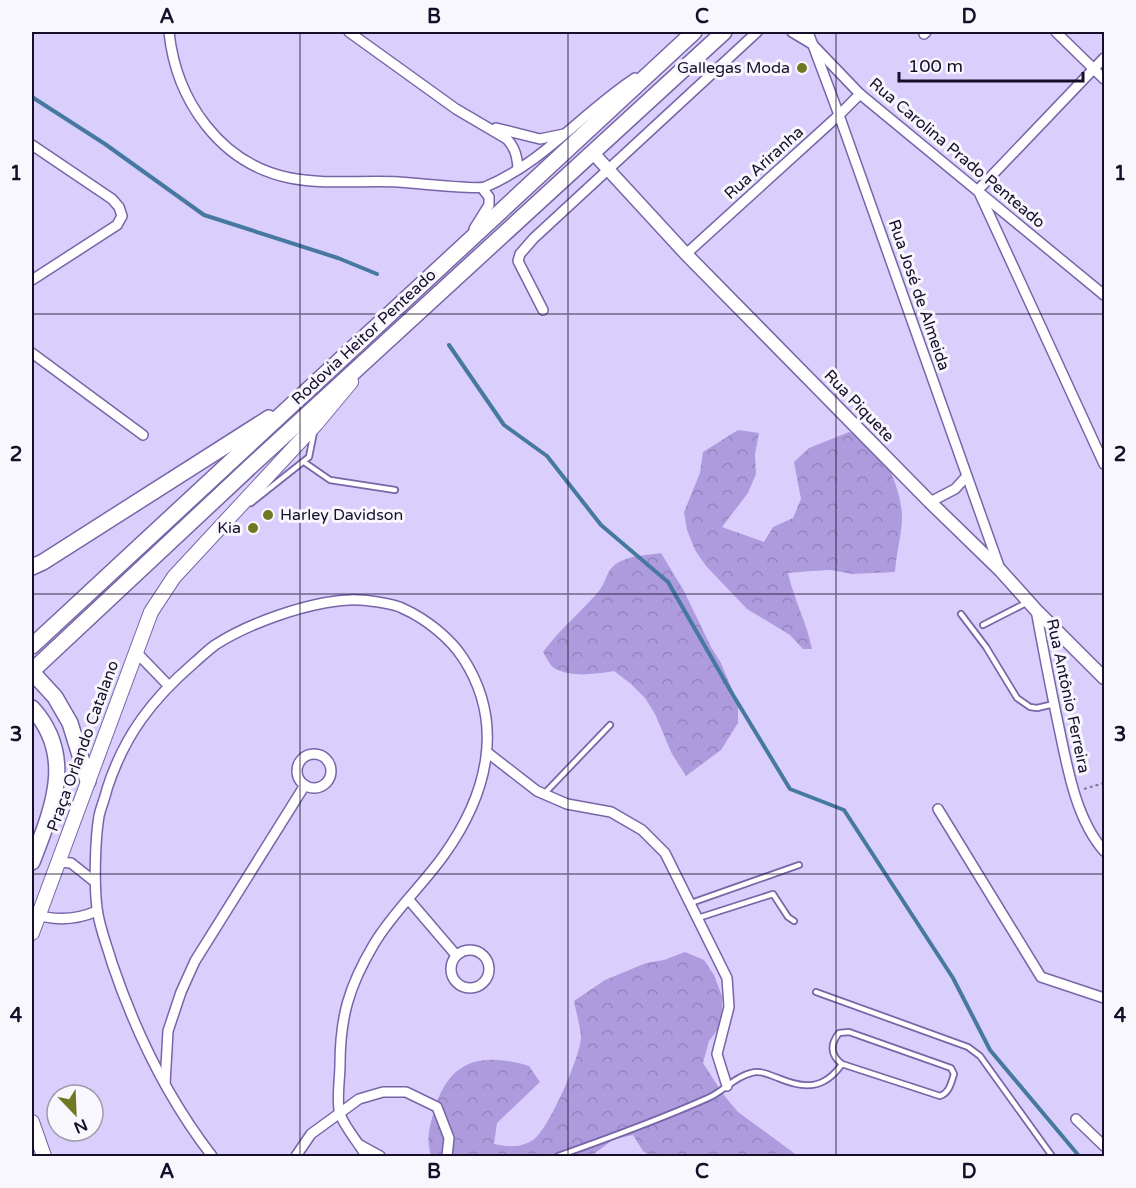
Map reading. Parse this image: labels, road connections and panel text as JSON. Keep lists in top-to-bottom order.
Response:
{
  "streets": {
    "main road": ["Rodovia Heitor Penteado", "Praça Orlando Catalano"],
    "street": [
      "Rua Carolina Prado Penteado",
      "Rua Ariranha",
      "Rua José de Almeida",
      "Rua Piquete",
      "Rua Antônio Ferreira"
    ]
  },
  "crossings": [
    ["Rua Carolina Prado Penteado", "Rua Ariranha"],
    ["Rua Carolina Prado Penteado", "Rua José de Almeida"],
    ["Rua Ariranha", "Rua José de Almeida"],
    ["Rua Ariranha", "Rua Piquete"],
    ["Rua José de Almeida", "Rua Piquete"],
    ["Rodovia Heitor Penteado", "Rua Piquete"],
    ["Rua Piquete", "Rua Antônio Ferreira"]
  ],
  "places": ["Gallegas Moda", "Harley Davidson", "Kia"],
  "scale_bar": "100 m",
  "north": "bottom right",
  "grid": {
    "columns": [
      "A",
      "B",
      "C",
      "D"
    ],
    "rows": [
      "1",
      "2",
      "3",
      "4"
    ]
  }
}
